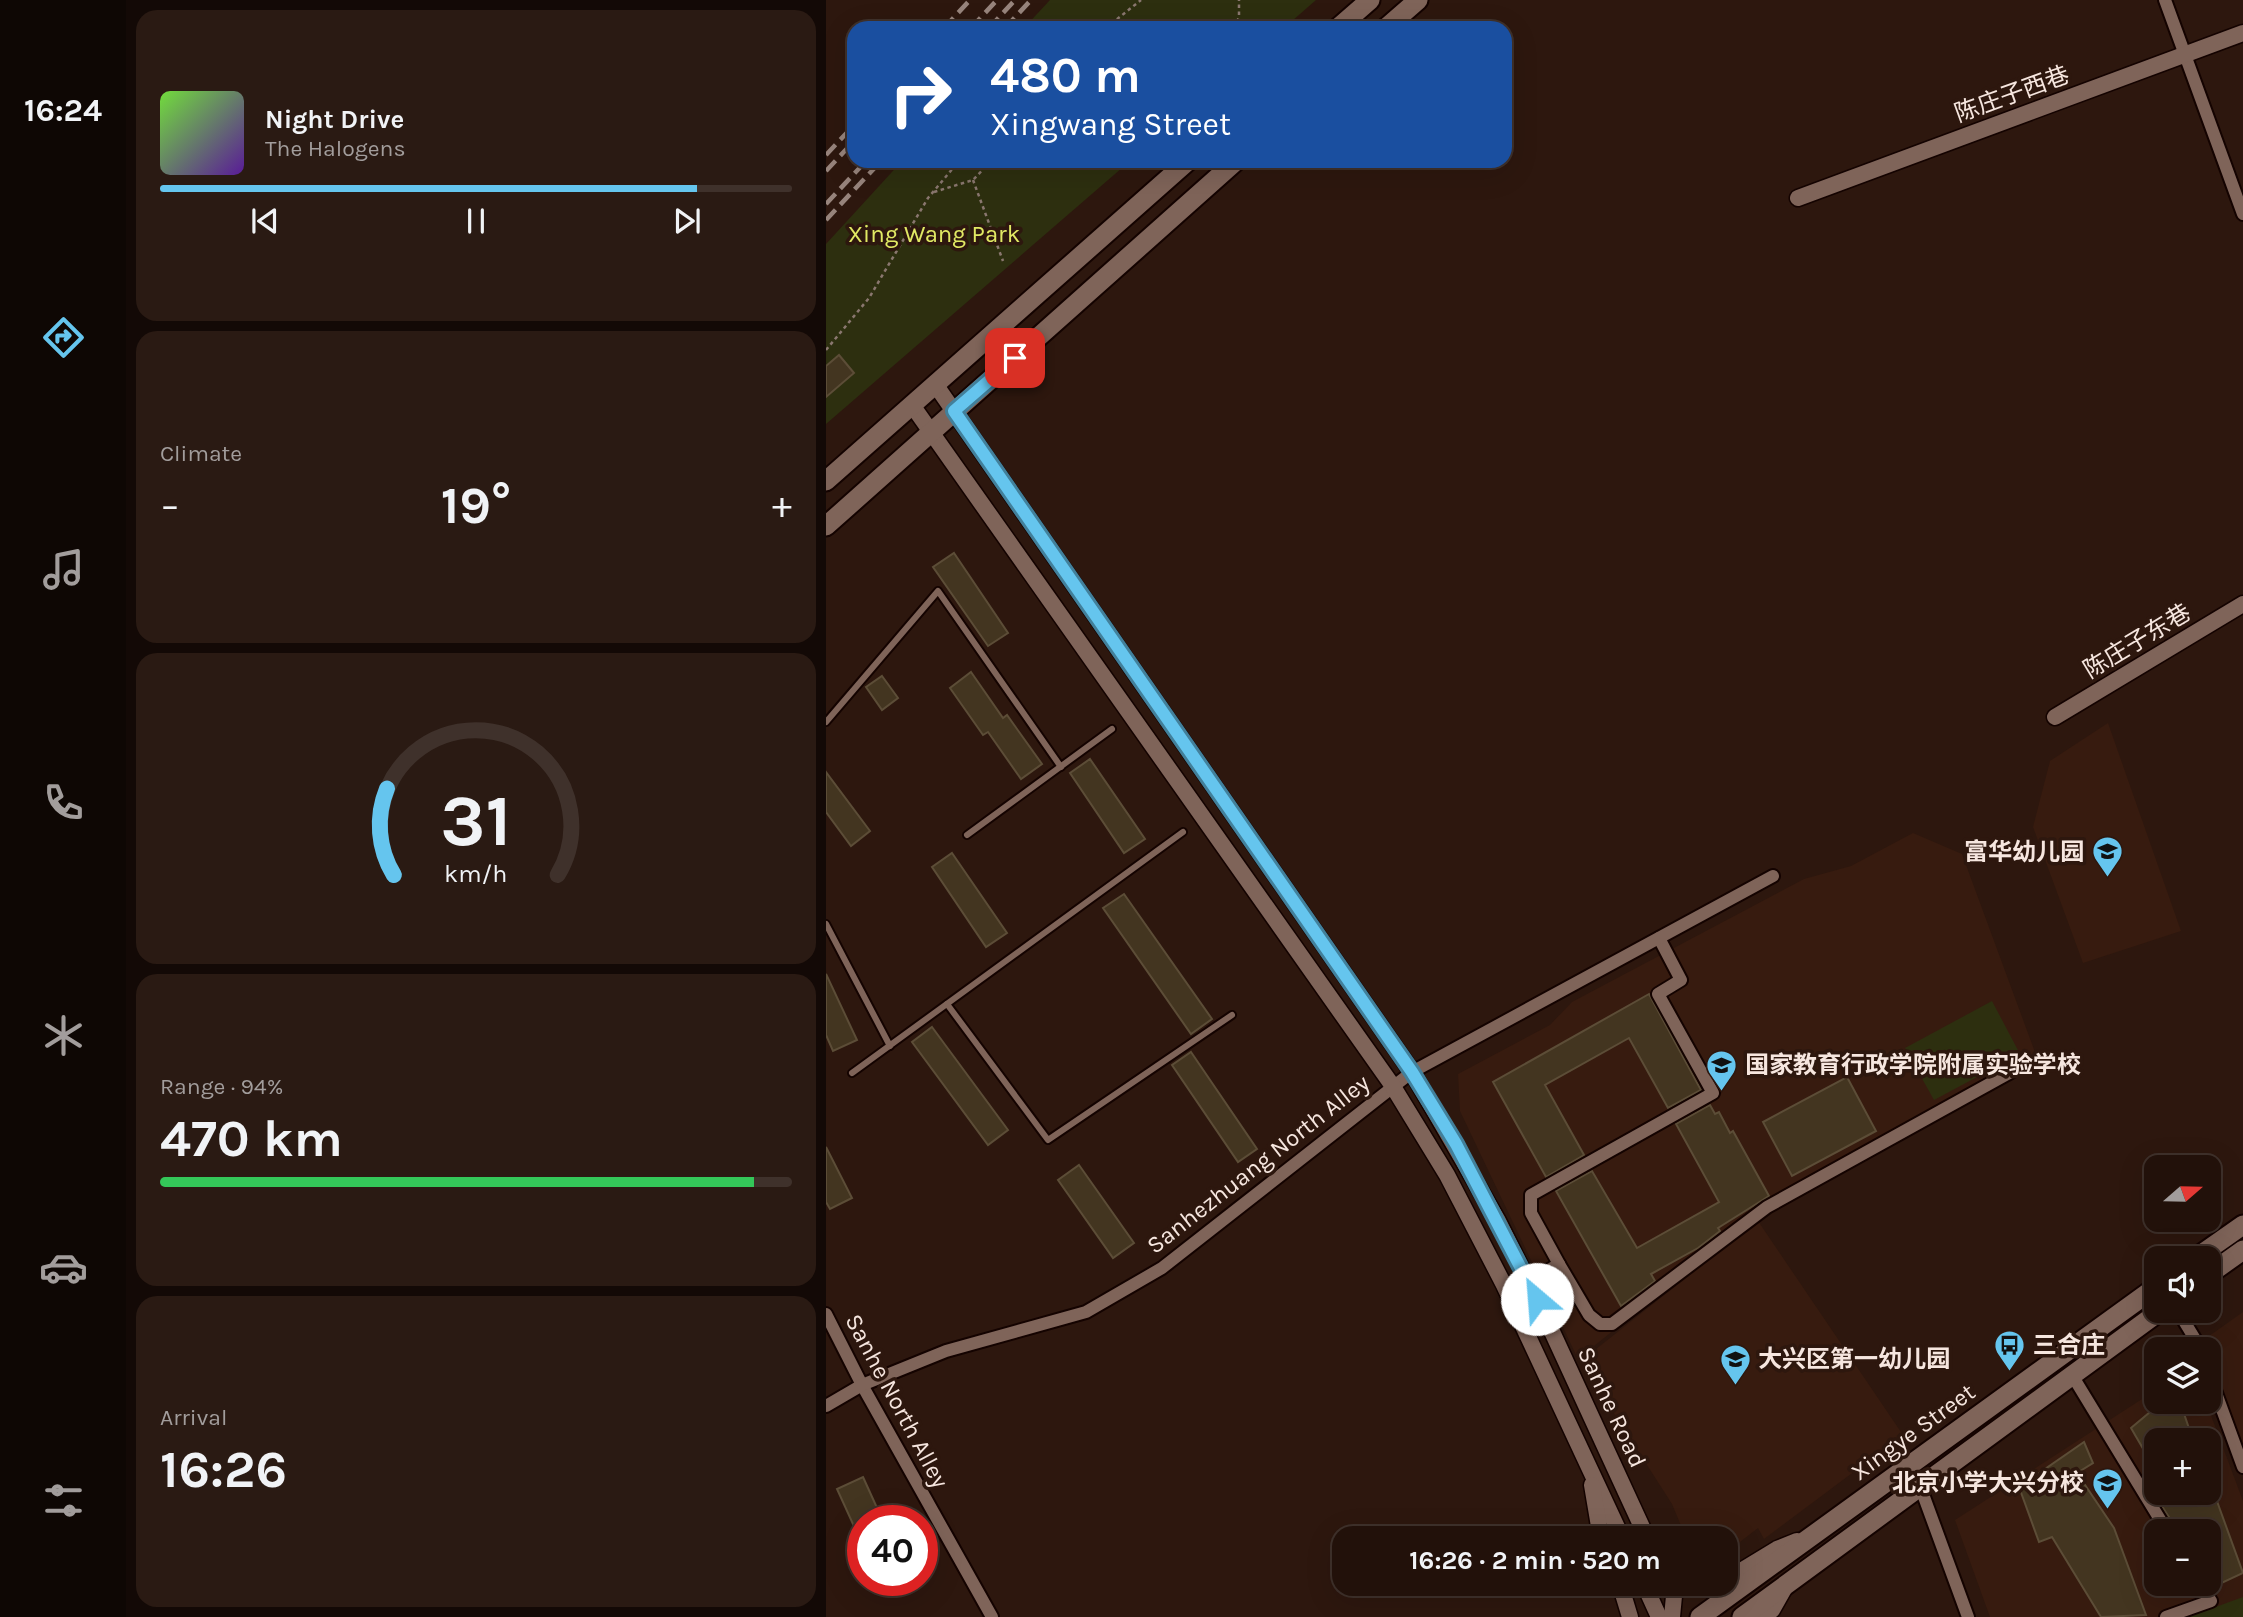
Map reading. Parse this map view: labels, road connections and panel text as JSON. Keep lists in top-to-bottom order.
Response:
{
  "streets": {
    "main road": ["Xingye Street"],
    "street": [
      "陈庄子西巷",
      "陈庄子东巷",
      "Sanhezhuang North Alley",
      "Sanhe North Alley",
      "Sanhe Road"
    ]
  },
  "crossings": [
    ["Sanhezhuang North Alley", "Sanhe North Alley"],
    ["Sanhezhuang North Alley", "Sanhe Road"]
  ],
  "parks": ["Xing Wang Park"],
  "places": {
    "school or university": [
      "富华幼儿园",
      "国家教育行政学院附属实验学校",
      "大兴区第一幼儿园",
      "北京小学大兴分校"
    ],
    "bus stop": ["三合庄"]
  },
  "north": "right",
  "page": {
    "tabs": "16:24",
    "turn": ["480 m", "Xingwang Street"],
    "song": ["Night Drive", "The Halogens"],
    "tile": [
      "Climate",
      ["Range · 94%", "470 km"],
      ["Arrival", "16:26"]
    ],
    "heat": ["−", "19°", "+"],
    "map_buttons": ["+", "−"],
    "limit": "40",
    "trip": "16:26 · 2 min · 520 m",
    "gauge": ["31", "km/h"]
  }
}
